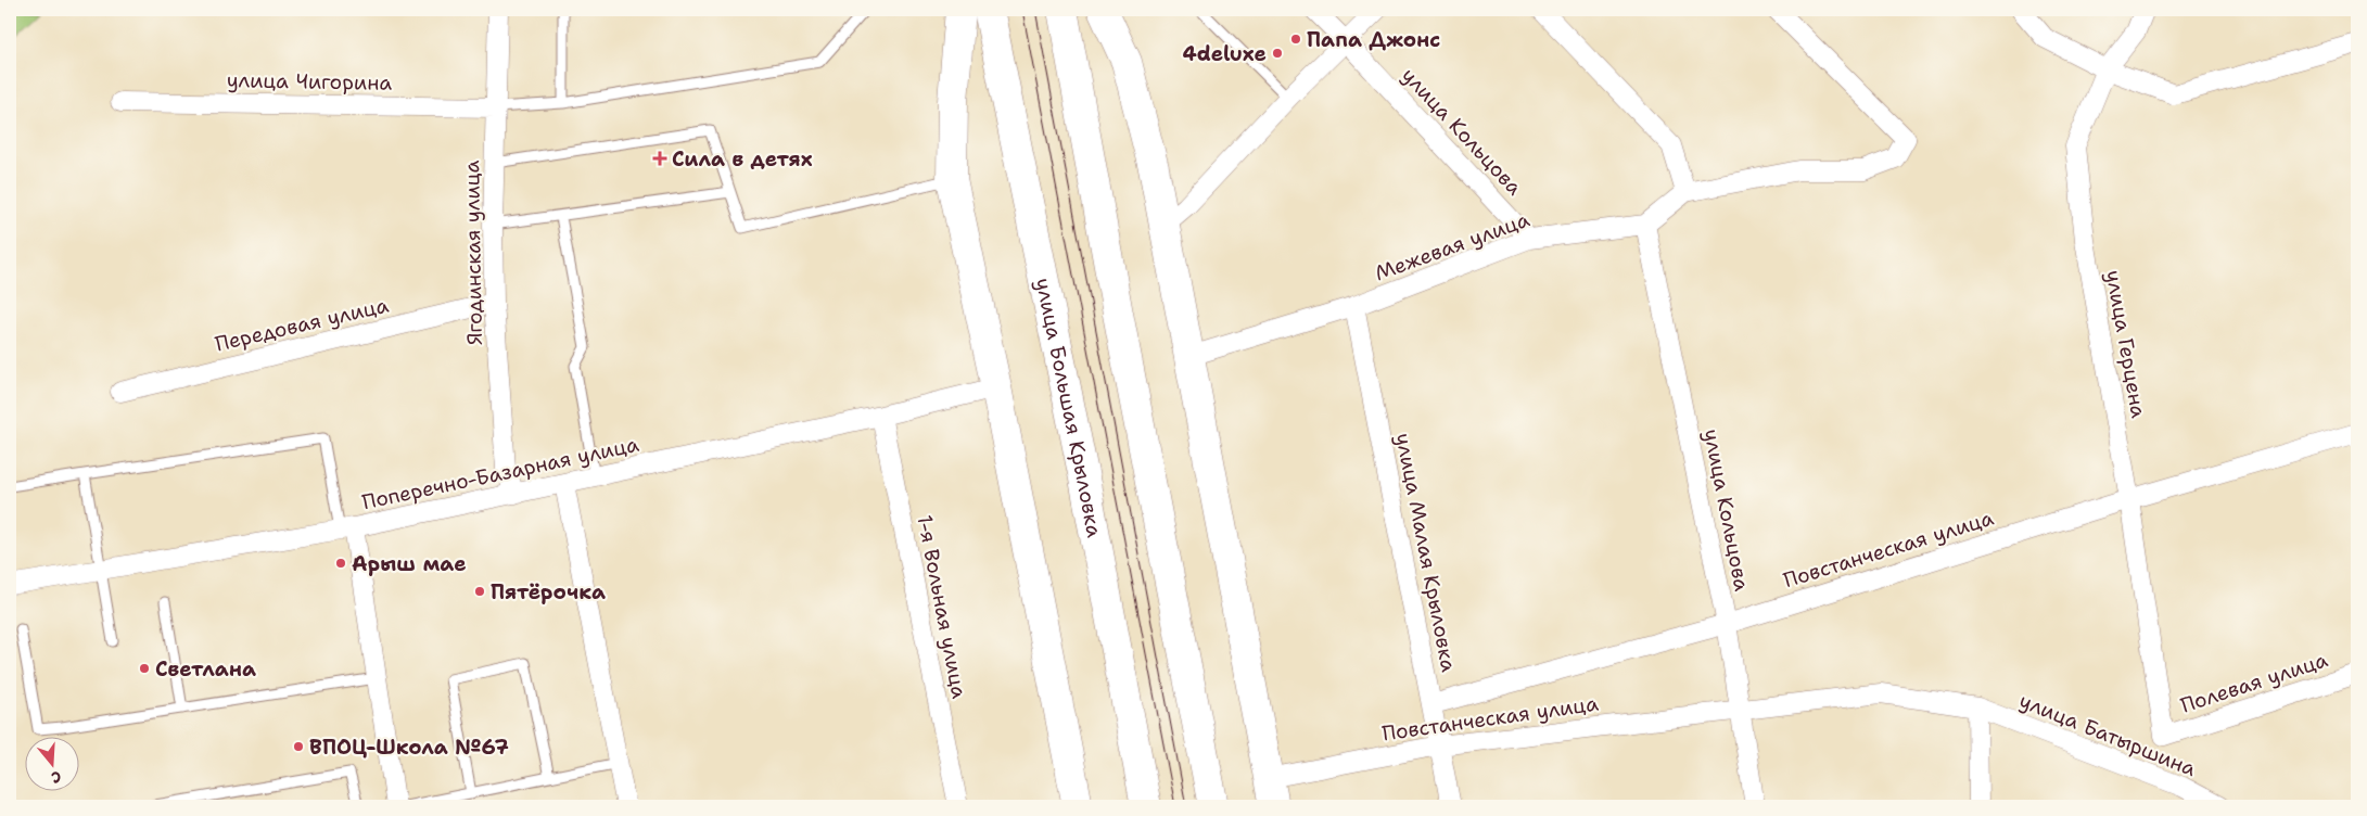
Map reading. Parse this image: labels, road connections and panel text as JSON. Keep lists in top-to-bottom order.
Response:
{
  "streets": {
    "main road": ["улица Большая Крыловка"],
    "street": [
      "улица Чигорина",
      "улица Кольцова",
      "Межевая улица",
      "Ягодинская улица",
      "Передовая улица",
      "улица Герцена",
      "Поперечно-Базарная улица",
      "Повстанческая улица",
      "улица Малая Крыловка",
      "1-я Вольная улица",
      "Полевая улица",
      "улица Батыршина"
    ]
  },
  "crossings": [
    ["улица Чигорина", "Ягодинская улица"],
    ["улица Кольцова", "Межевая улица"],
    ["улица Кольцова", "Повстанческая улица"],
    ["Межевая улица", "улица Малая Крыловка"],
    ["Ягодинская улица", "Передовая улица"],
    ["Ягодинская улица", "Поперечно-Базарная улица"],
    ["улица Герцена", "Повстанческая улица"],
    ["улица Герцена", "Полевая улица"],
    ["Поперечно-Базарная улица", "1-я Вольная улица"],
    ["Повстанческая улица", "улица Малая Крыловка"],
    ["Повстанческая улица", "улица Батыршина"]
  ],
  "places": {
    "other": [
      "Папа Джонс",
      "4deluxe",
      "Арыш мае",
      "Пятёрочка",
      "Светлана",
      "ВПОЦ-Школа №67"
    ],
    "health": ["Сила в детях"]
  },
  "north": "bottom"
}
